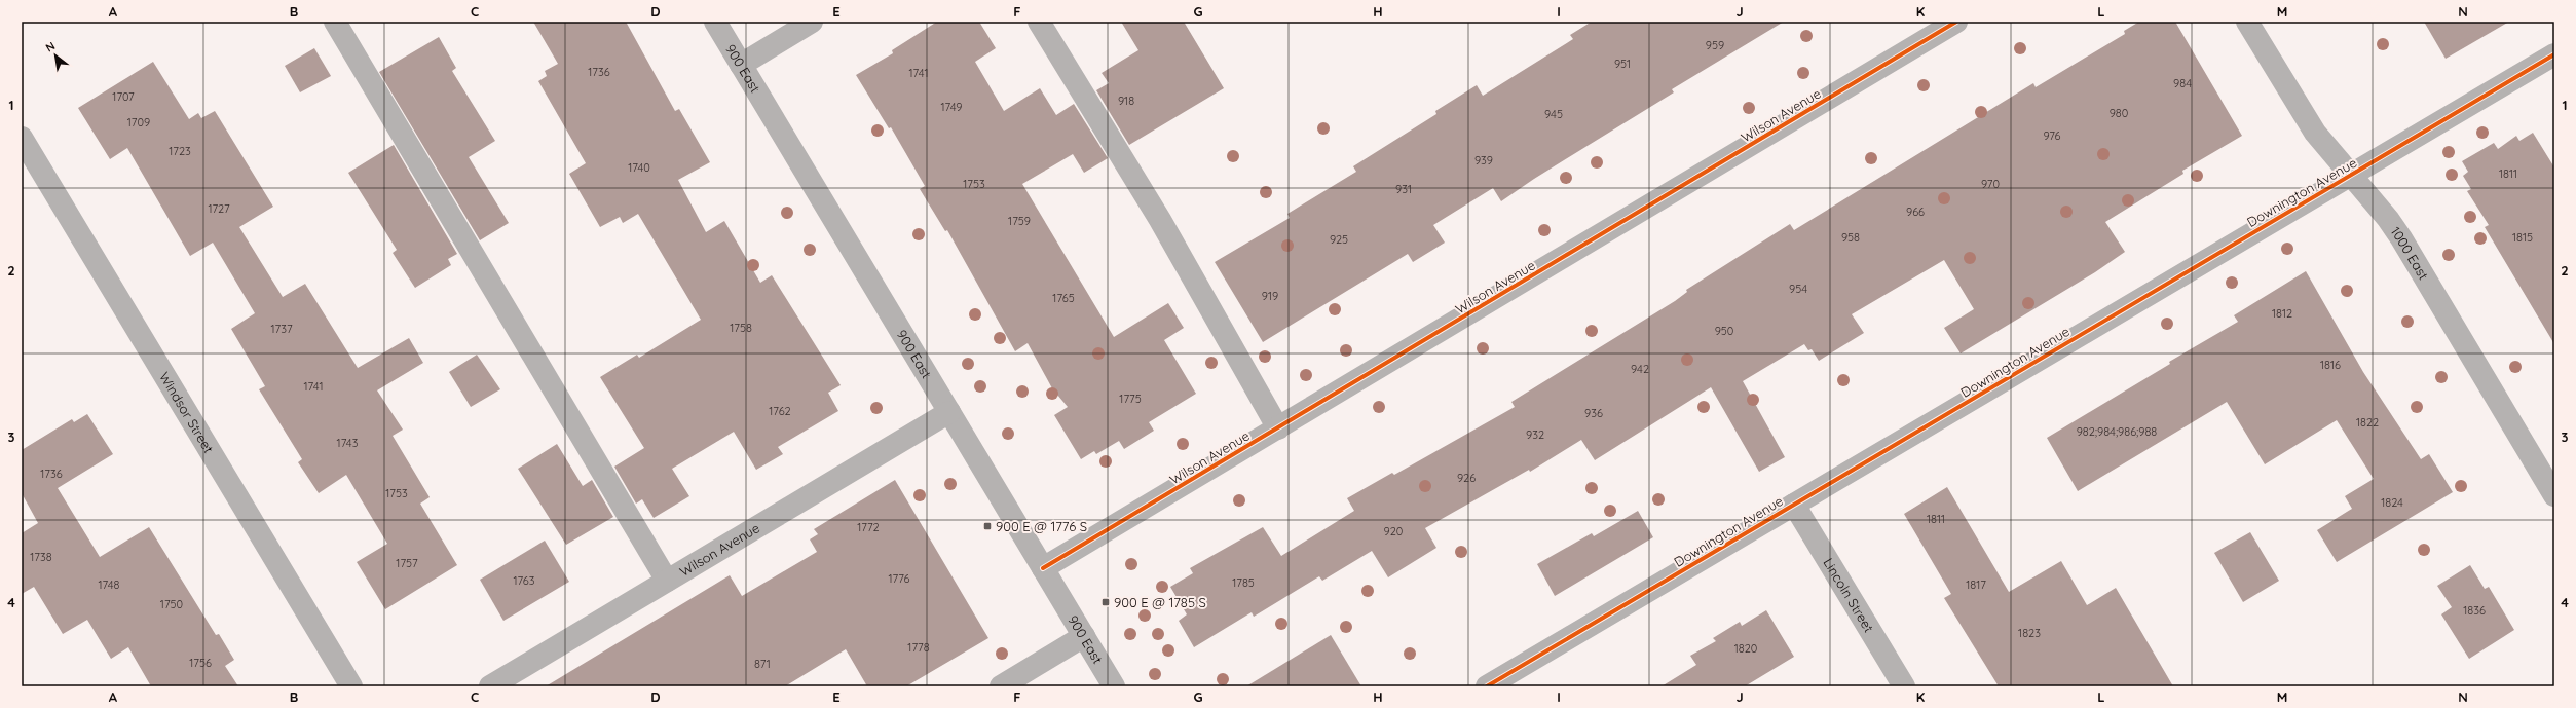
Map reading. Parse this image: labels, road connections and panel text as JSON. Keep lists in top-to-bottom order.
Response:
{
  "streets": {
    "street": [
      "900 East",
      "Wilson Avenue",
      "Downington Avenue",
      "1000 East",
      "Windsor Street",
      "Lincoln Street"
    ]
  },
  "crossings": [
    ["900 East", "Wilson Avenue"],
    ["Downington Avenue", "1000 East"],
    ["Downington Avenue", "Lincoln Street"]
  ],
  "places": {
    "transit": ["900 E @ 1776 S", "900 E @ 1785 S"]
  },
  "house_numbers": [
    "959",
    "951",
    "1736",
    "1741",
    "984",
    "1707",
    "918",
    "1749",
    "980",
    "945",
    "1709",
    "976",
    "1723",
    "939",
    "1740",
    "1811",
    "1753",
    "970",
    "931",
    "1727",
    "966",
    "1759",
    "958",
    "1815",
    "925",
    "954",
    "919",
    "1765",
    "1812",
    "1758",
    "1737",
    "950",
    "1816",
    "942",
    "1741",
    "1775",
    "1762",
    "936",
    "1822",
    "982;984;986;988",
    "932",
    "1743",
    "1736",
    "926",
    "1753",
    "1824",
    "1811",
    "1772",
    "920",
    "1738",
    "1757",
    "1776",
    "1763",
    "1785",
    "1748",
    "1817",
    "1750",
    "1836",
    "1823",
    "1778",
    "1820",
    "1756",
    "871"
  ],
  "north": "top left",
  "grid": {
    "columns": [
      "A",
      "B",
      "C",
      "D",
      "E",
      "F",
      "G",
      "H",
      "I",
      "J",
      "K",
      "L",
      "M",
      "N"
    ],
    "rows": [
      "1",
      "2",
      "3",
      "4"
    ]
  }
}
